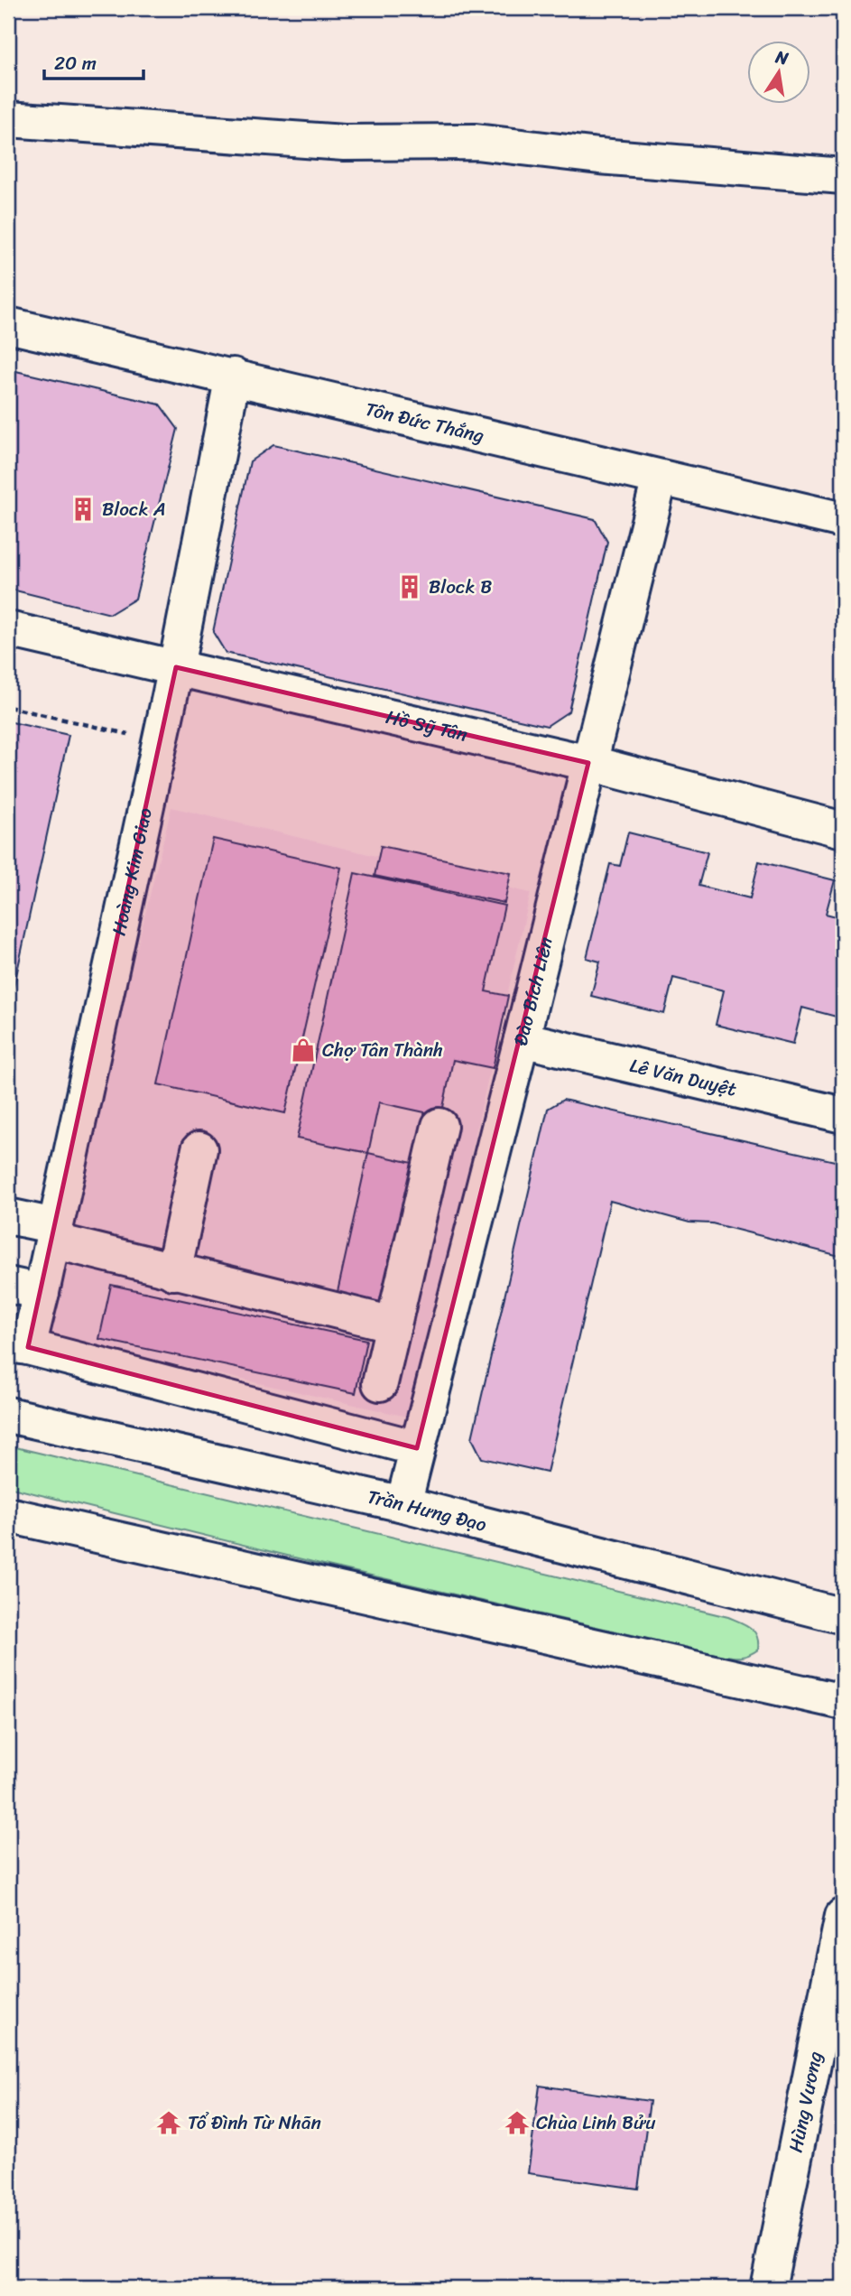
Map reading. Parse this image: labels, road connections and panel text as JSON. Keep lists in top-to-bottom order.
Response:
{
  "streets": {
    "street": [
      "Tôn Đức Thắng",
      "Hồ Sỹ Tân",
      "Hoàng Kim Giao",
      "Đào Bích Liên",
      "Lê Văn Duyệt",
      "Trần Hưng Đạo",
      "Hùng Vương"
    ]
  },
  "crossings": [
    ["Tôn Đức Thắng", "Hoàng Kim Giao"],
    ["Tôn Đức Thắng", "Đào Bích Liên"],
    ["Hồ Sỹ Tân", "Hoàng Kim Giao"],
    ["Hồ Sỹ Tân", "Đào Bích Liên"],
    ["Đào Bích Liên", "Lê Văn Duyệt"],
    ["Đào Bích Liên", "Trần Hưng Đạo"]
  ],
  "places": {
    "building": ["Block A", "Block B"],
    "shop": ["Chợ Tân Thành"],
    "temple": ["Tổ Đình Từ Nhãn", "Chùa Linh Bửu"]
  },
  "scale_bar": "20 m",
  "north": "top"
}
